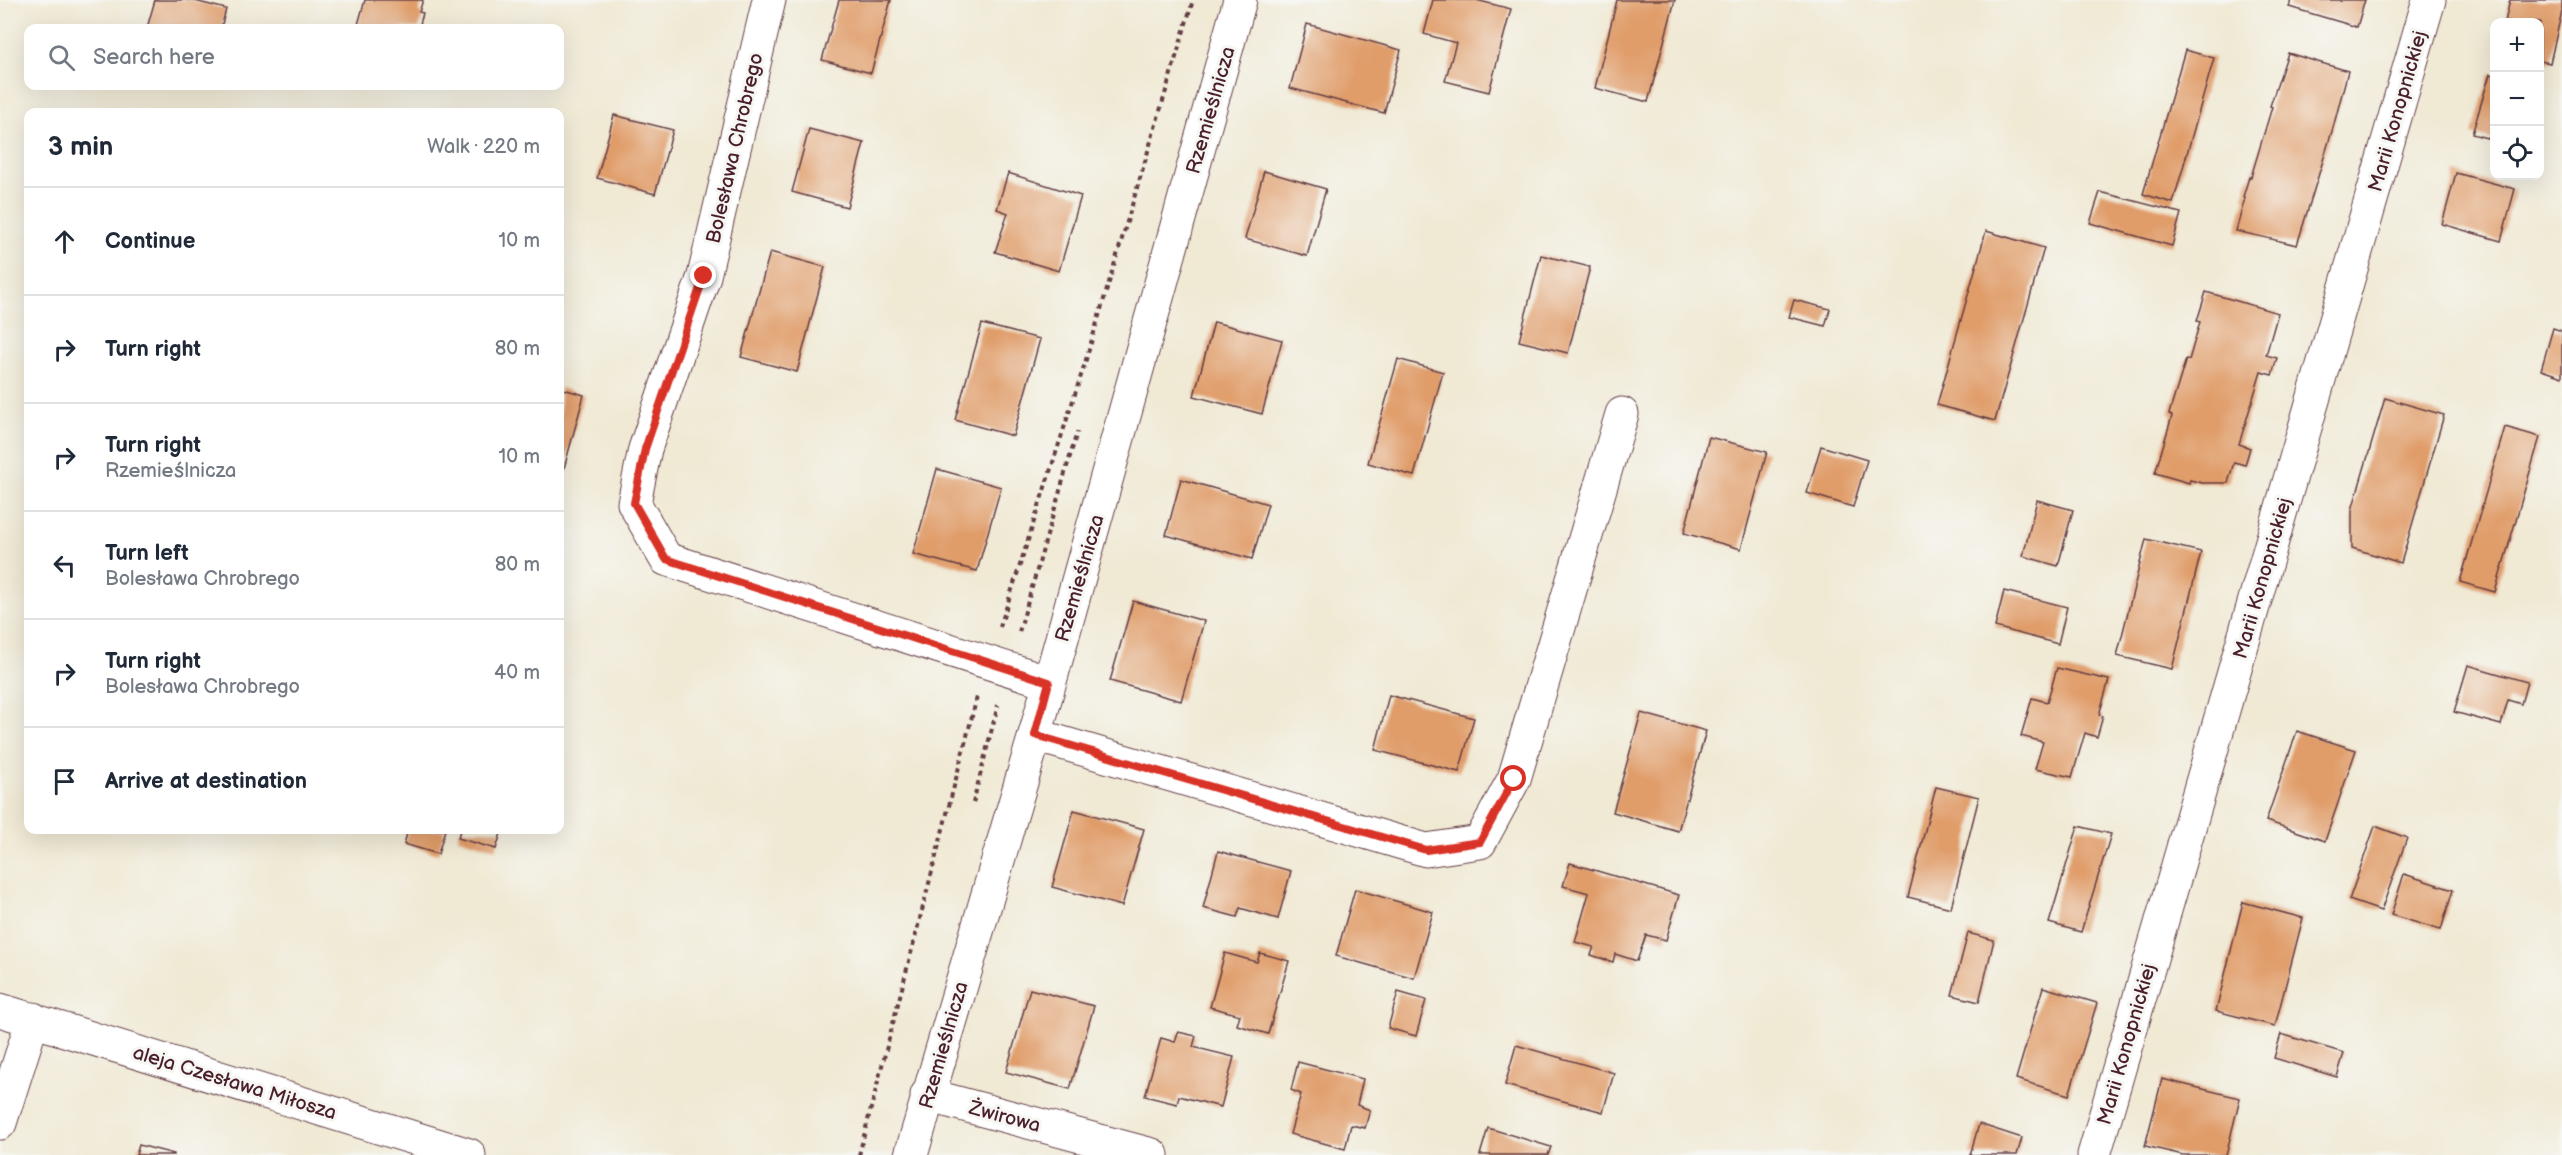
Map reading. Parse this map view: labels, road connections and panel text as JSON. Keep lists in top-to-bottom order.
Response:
{
  "streets": {
    "street": [
      "Rzemieślnicza",
      "Marii Konopnickiej",
      "Bolesława Chrobrego",
      "aleja Czesława Miłosza",
      "Żwirowa"
    ]
  },
  "crossings": [
    ["Rzemieślnicza", "Bolesława Chrobrego"],
    ["Rzemieślnicza", "Żwirowa"]
  ],
  "page": {
    "map_buttons": ["+", "−"],
    "search": "Search here",
    "heading": ["3 min", "Walk · 220 m"],
    "list": [
      ["Continue", "10 m"],
      ["Turn right", "80 m"],
      ["Turn right", "Rzemieślnicza", "10 m"],
      ["Turn left", "Bolesława Chrobrego", "80 m"],
      ["Turn right", "Bolesława Chrobrego", "40 m"],
      "Arrive at destination"
    ]
  }
}
